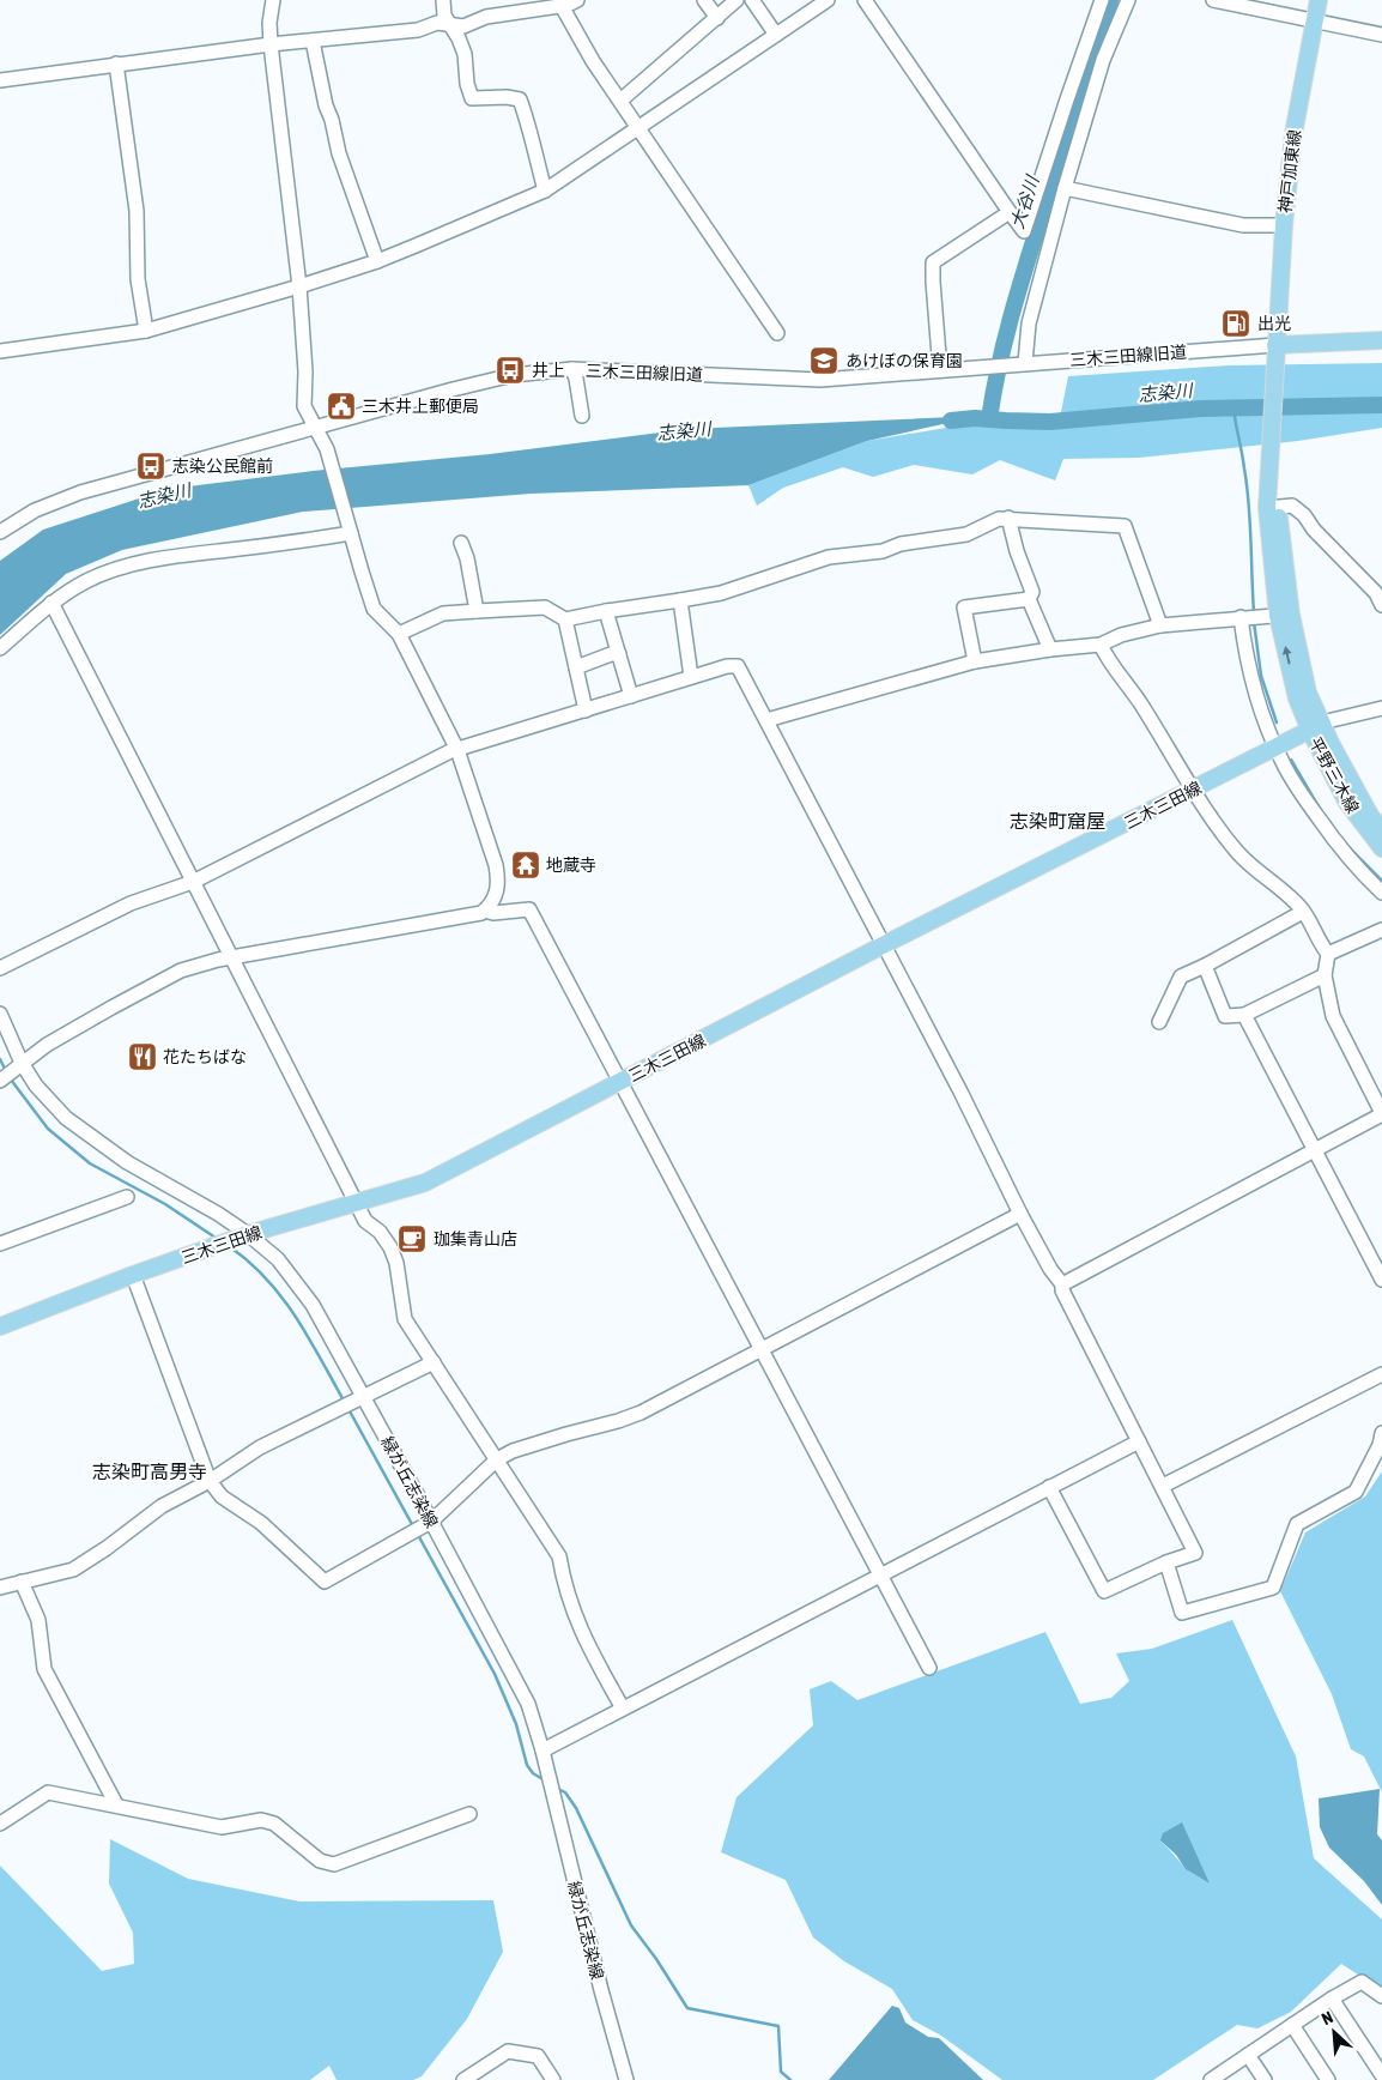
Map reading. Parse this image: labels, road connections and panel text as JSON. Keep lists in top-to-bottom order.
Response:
{
  "streets": {
    "main road": ["神戸加東線", "平野三木線", "三木三田線"],
    "street": ["三木三田線旧道", "緑が丘志染線"]
  },
  "crossings": [
    ["神戸加東線", "三木三田線旧道"],
    ["平野三木線", "三木三田線"],
    ["三木三田線", "緑が丘志染線"]
  ],
  "districts": ["志染町窟屋", "志染町高男寺"],
  "water": ["大谷川", "志染川"],
  "places": {
    "fuel station": ["出光"],
    "school or university": ["あけぼの保育園"],
    "bus stop": ["井上", "志染公民館前"],
    "public building": ["三木井上郵便局"],
    "temple": ["地蔵寺"],
    "restaurant": ["花たちばな"],
    "cafe": ["珈集青山店"]
  },
  "north": "top left"
}
